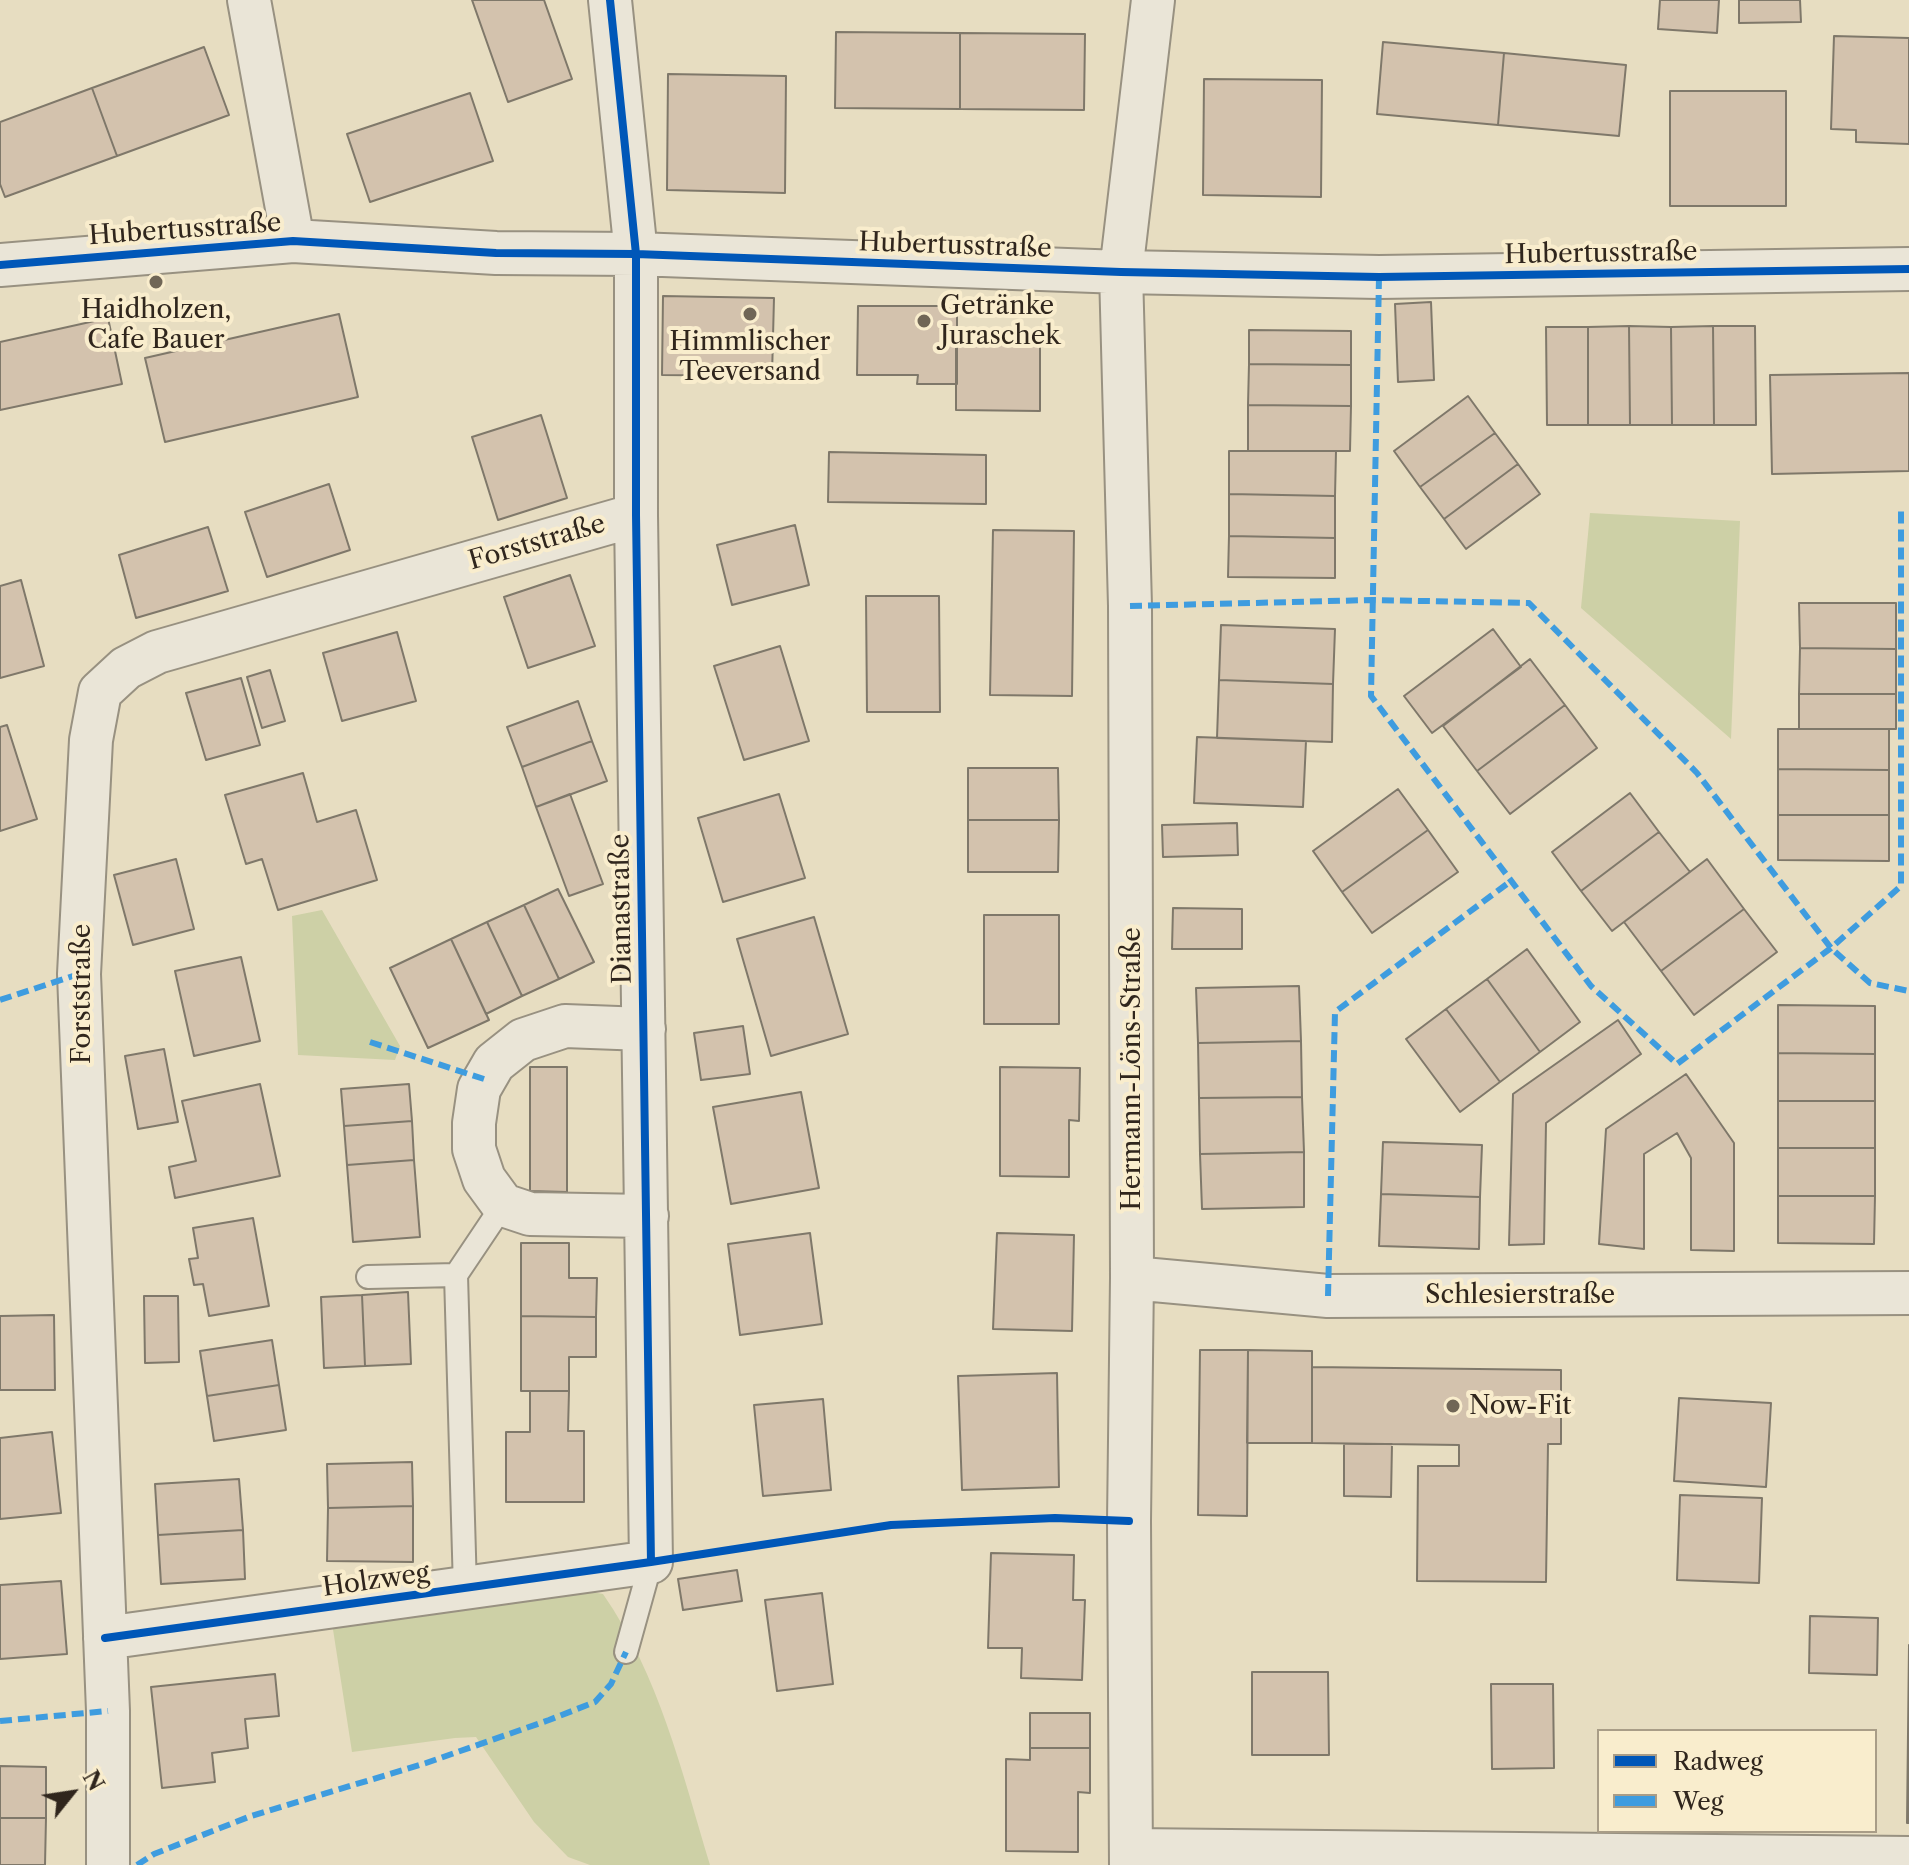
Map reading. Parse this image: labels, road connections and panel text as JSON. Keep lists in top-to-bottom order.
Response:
{
  "streets": {
    "street": [
      "Hubertusstraße",
      "Forststraße",
      "Dianastraße",
      "Hermann-Löns-Straße",
      "Schlesierstraße",
      "Holzweg"
    ]
  },
  "crossings": [
    ["Hubertusstraße", "Dianastraße"],
    ["Hubertusstraße", "Hermann-Löns-Straße"],
    ["Forststraße", "Dianastraße"],
    ["Forststraße", "Holzweg"],
    ["Dianastraße", "Holzweg"],
    ["Hermann-Löns-Straße", "Schlesierstraße"]
  ],
  "places": [
    "Haidholzen, Cafe Bauer",
    "Himmlischer Teeversand",
    "Getränke Juraschek",
    "Now-Fit"
  ],
  "legend": ["Radweg", "Weg"],
  "north": "top right"
}
